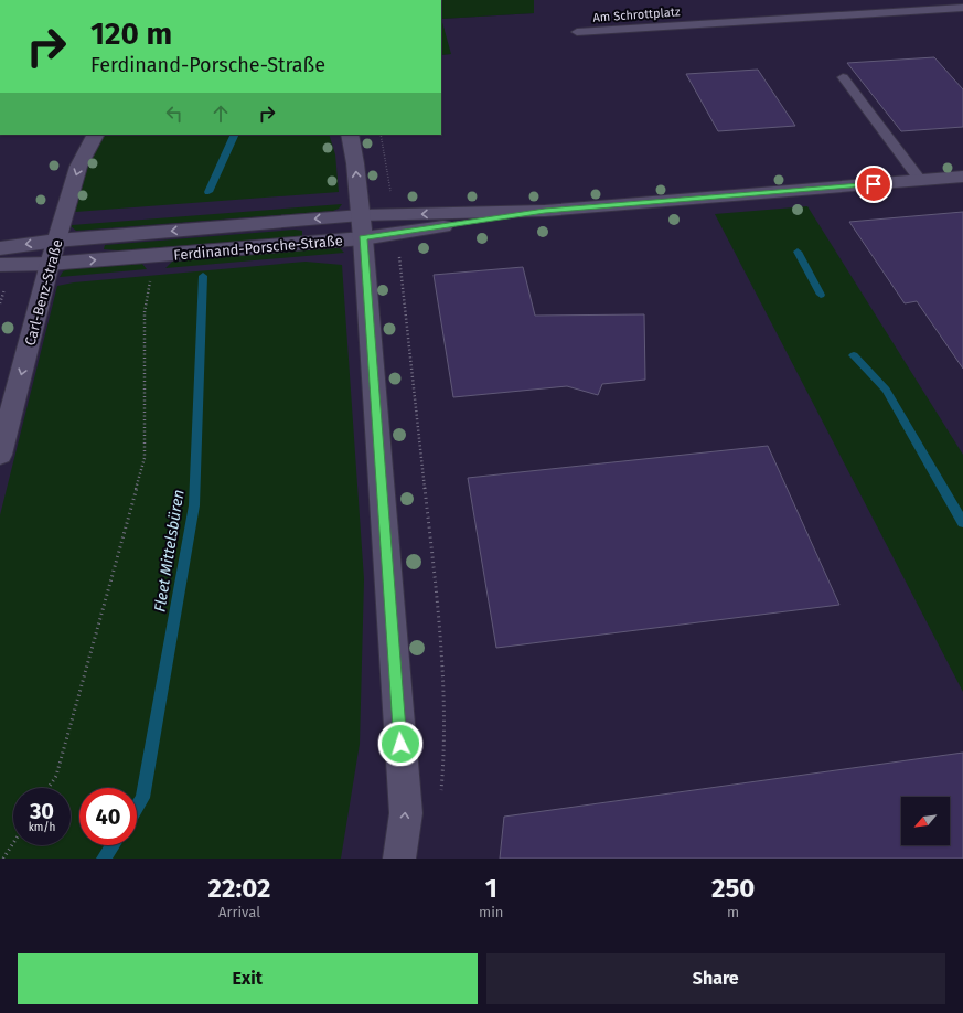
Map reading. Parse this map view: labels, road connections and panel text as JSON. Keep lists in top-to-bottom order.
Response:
{
  "streets": {
    "street": ["Ferdinand-Porsche-Straße", "Carl-Benz-Straße"],
    "lane": ["Am Schrottplatz"]
  },
  "crossings": [
    ["Ferdinand-Porsche-Straße", "Carl-Benz-Straße"]
  ],
  "one_way": ["Carl-Benz-Straße"],
  "water": ["Fleet Mittelsbüren"],
  "north": "bottom left",
  "page": {
    "turn": ["120 m", "Ferdinand-Porsche-Straße"],
    "speed": "30 km/h",
    "limit": "40",
    "eta": [
      "22:02",
      "Arrival",
      "1",
      "min",
      "250",
      "m"
    ],
    "buttons": ["Exit", "Share"]
  }
}
